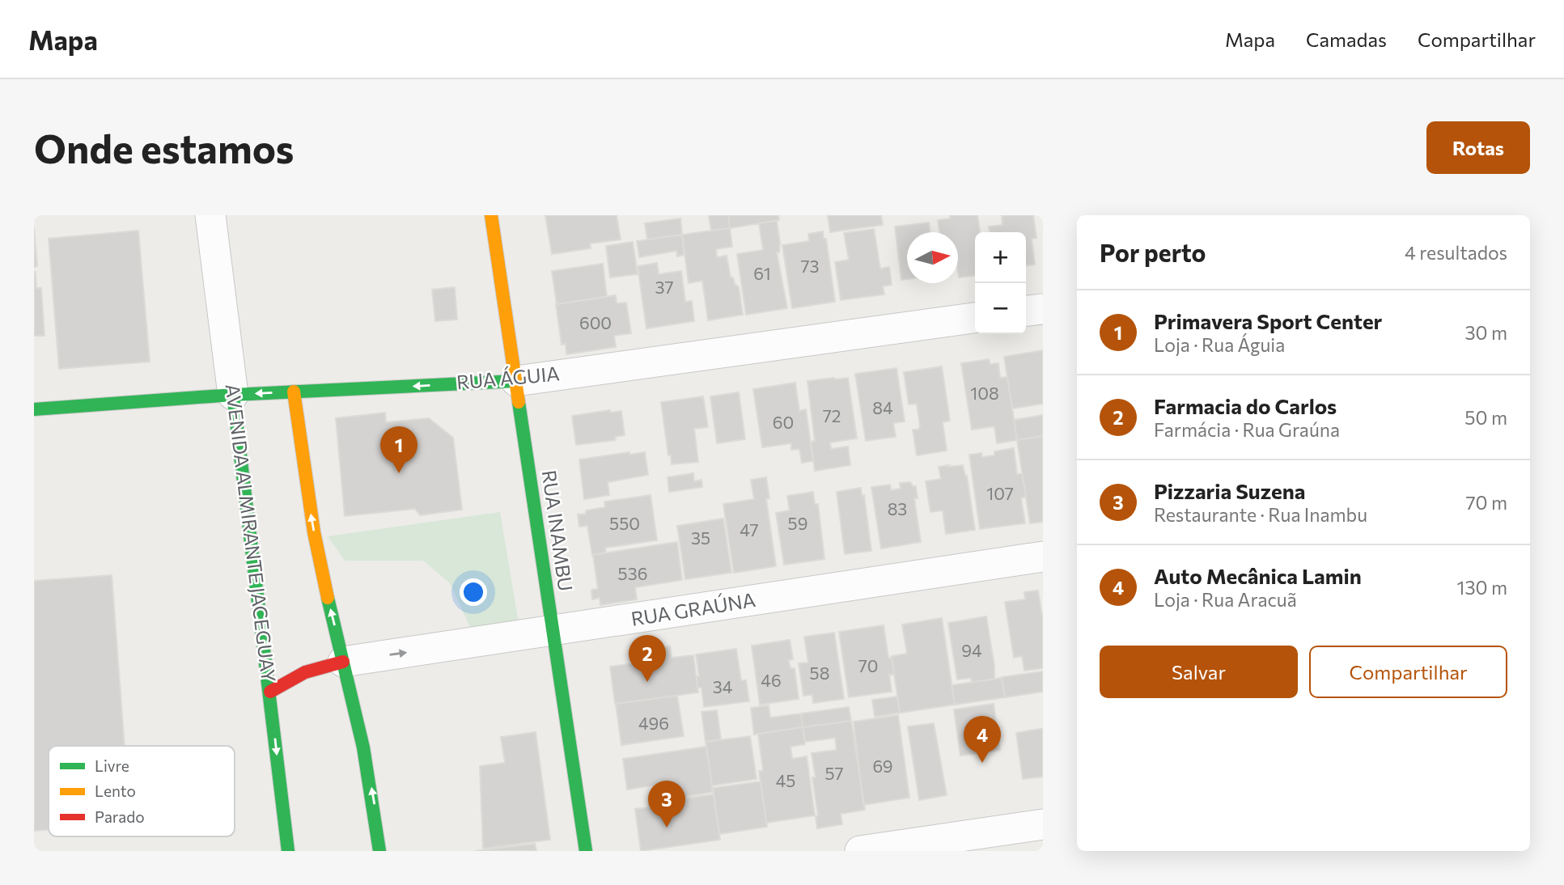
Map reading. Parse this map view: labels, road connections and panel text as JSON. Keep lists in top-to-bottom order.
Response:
{
  "streets": {
    "street": [
      "RUA ÁGUIA",
      "RUA INAMBU",
      "AVENIDA ALMIRANTE JACEGUAY",
      "RUA GRAÚNA"
    ]
  },
  "crossings": [
    ["RUA ÁGUIA", "RUA INAMBU"],
    ["RUA ÁGUIA", "AVENIDA ALMIRANTE JACEGUAY"],
    ["RUA INAMBU", "RUA GRAÚNA"]
  ],
  "house_numbers": [
    "73",
    "61",
    "37",
    "600",
    "108",
    "84",
    "72",
    "60",
    "107",
    "83",
    "550",
    "59",
    "47",
    "35",
    "536",
    "94",
    "70",
    "58",
    "46",
    "34",
    "496",
    "69",
    "57",
    "45"
  ],
  "legend": ["Livre", "Lento", "Parado"],
  "north": "right",
  "page": {
    "header": "Mapa",
    "nav": ["Mapa", "Camadas", "Compartilhar"],
    "buttons": [
      "Rotas",
      ["Salvar", "Compartilhar"]
    ],
    "title": "Onde estamos",
    "heading": ["Por perto", "4 resultados"],
    "map_buttons": ["+", "−"],
    "list": [
      {
        "mark": "1",
        "name": "Primavera Sport Center",
        "note": "Loja · Rua Águia",
        "value": "30 m"
      },
      {
        "mark": "2",
        "name": "Farmacia do Carlos",
        "note": "Farmácia · Rua Graúna",
        "value": "50 m"
      },
      {
        "mark": "3",
        "name": "Pizzaria Suzena",
        "note": "Restaurante · Rua Inambu",
        "value": "70 m"
      },
      {
        "mark": "4",
        "name": "Auto Mecânica Lamin",
        "note": "Loja · Rua Aracuã",
        "value": "130 m"
      }
    ],
    "pins": [
      "1",
      "2",
      "4",
      "3"
    ]
  }
}
